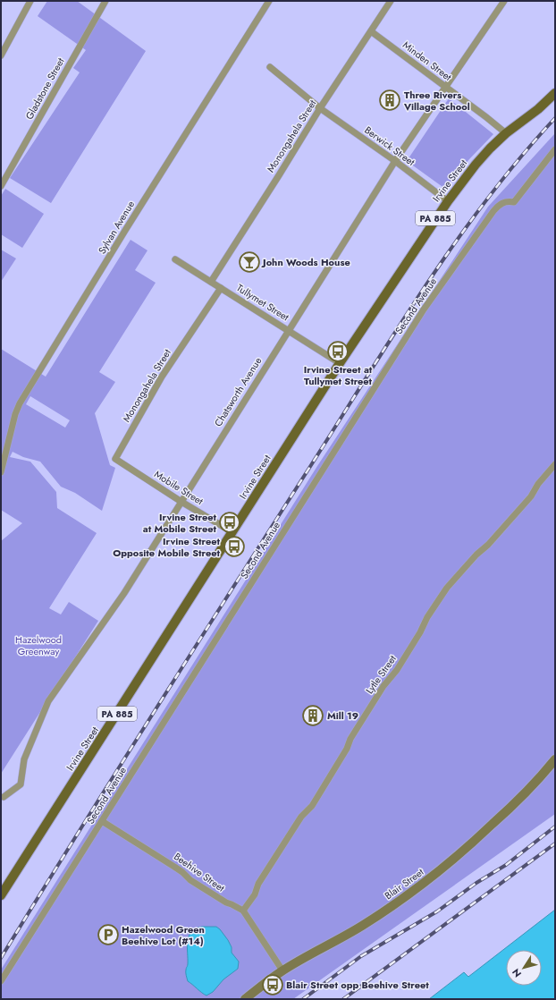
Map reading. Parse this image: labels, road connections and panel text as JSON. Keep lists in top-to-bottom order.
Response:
{
  "streets": {
    "main road": ["Irvine Street", "PA 885"],
    "street": [
      "Minden Street",
      "Gladstone Street",
      "Monongahela Street",
      "Berwick Street",
      "Sylvan Avenue",
      "Tullymet Street",
      "Second Avenue",
      "Chatsworth Avenue",
      "Mobile Street",
      "Lytle Street",
      "Beehive Street",
      "Blair Street"
    ]
  },
  "crossings": [
    ["Minden Street", "Monongahela Street"],
    ["Minden Street", "Irvine Street"],
    ["Minden Street", "Chatsworth Avenue"],
    ["Monongahela Street", "Berwick Street"],
    ["Monongahela Street", "Tullymet Street"],
    ["Monongahela Street", "Mobile Street"],
    ["Berwick Street", "Irvine Street"],
    ["Berwick Street", "Chatsworth Avenue"],
    ["Irvine Street", "Tullymet Street"],
    ["Irvine Street", "Mobile Street"],
    ["Tullymet Street", "Chatsworth Avenue"],
    ["Second Avenue", "Beehive Street"],
    ["Chatsworth Avenue", "Mobile Street"],
    ["Lytle Street", "Beehive Street"]
  ],
  "parks": ["Hazelwood Greenway"],
  "places": {
    "building": ["Three Rivers Village School", "Mill 19"],
    "bar": ["John Woods House"],
    "bus stop": [
      "Irvine Street at Tullymet Street",
      "Irvine Street at Mobile Street",
      "Irvine Street Opposite Mobile Street",
      "Blair Street opp Beehive Street"
    ],
    "parking": ["Hazelwood Green Beehive Lot (#14)"]
  },
  "north": "bottom left"
}
